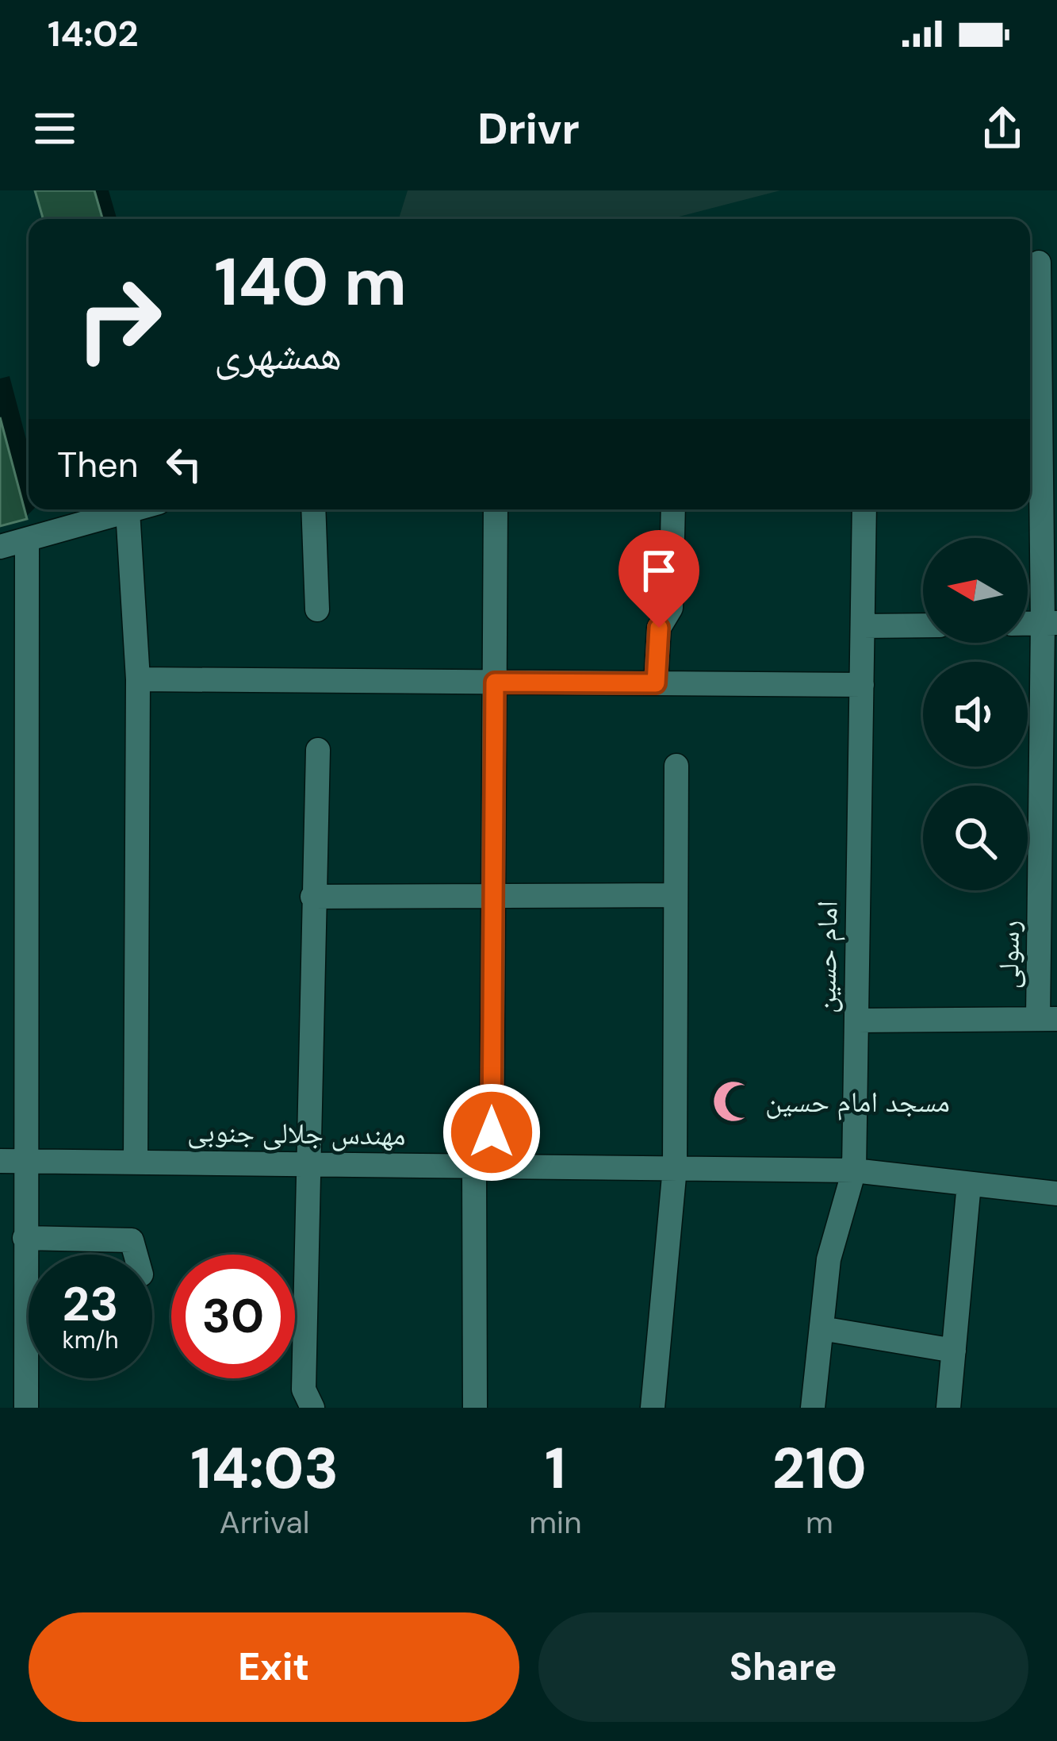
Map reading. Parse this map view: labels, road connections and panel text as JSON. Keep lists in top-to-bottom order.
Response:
{
  "streets": {
    "street": ["رسولی", "امام حسین", "مهندس جلالی جنوبی"]
  },
  "crossings": [
    ["امام حسین", "مهندس جلالی جنوبی"]
  ],
  "places": {
    "mosque": ["مسجد امام حسین"]
  },
  "north": "left",
  "page": {
    "status": "14:02",
    "header": "Drivr",
    "turn": ["140 m", "همشهری"],
    "then": "Then",
    "speed": "23 km/h",
    "limit": "30",
    "eta": [
      "14:03",
      "Arrival",
      "1",
      "min",
      "210",
      "m"
    ],
    "buttons": ["Exit", "Share"]
  }
}
